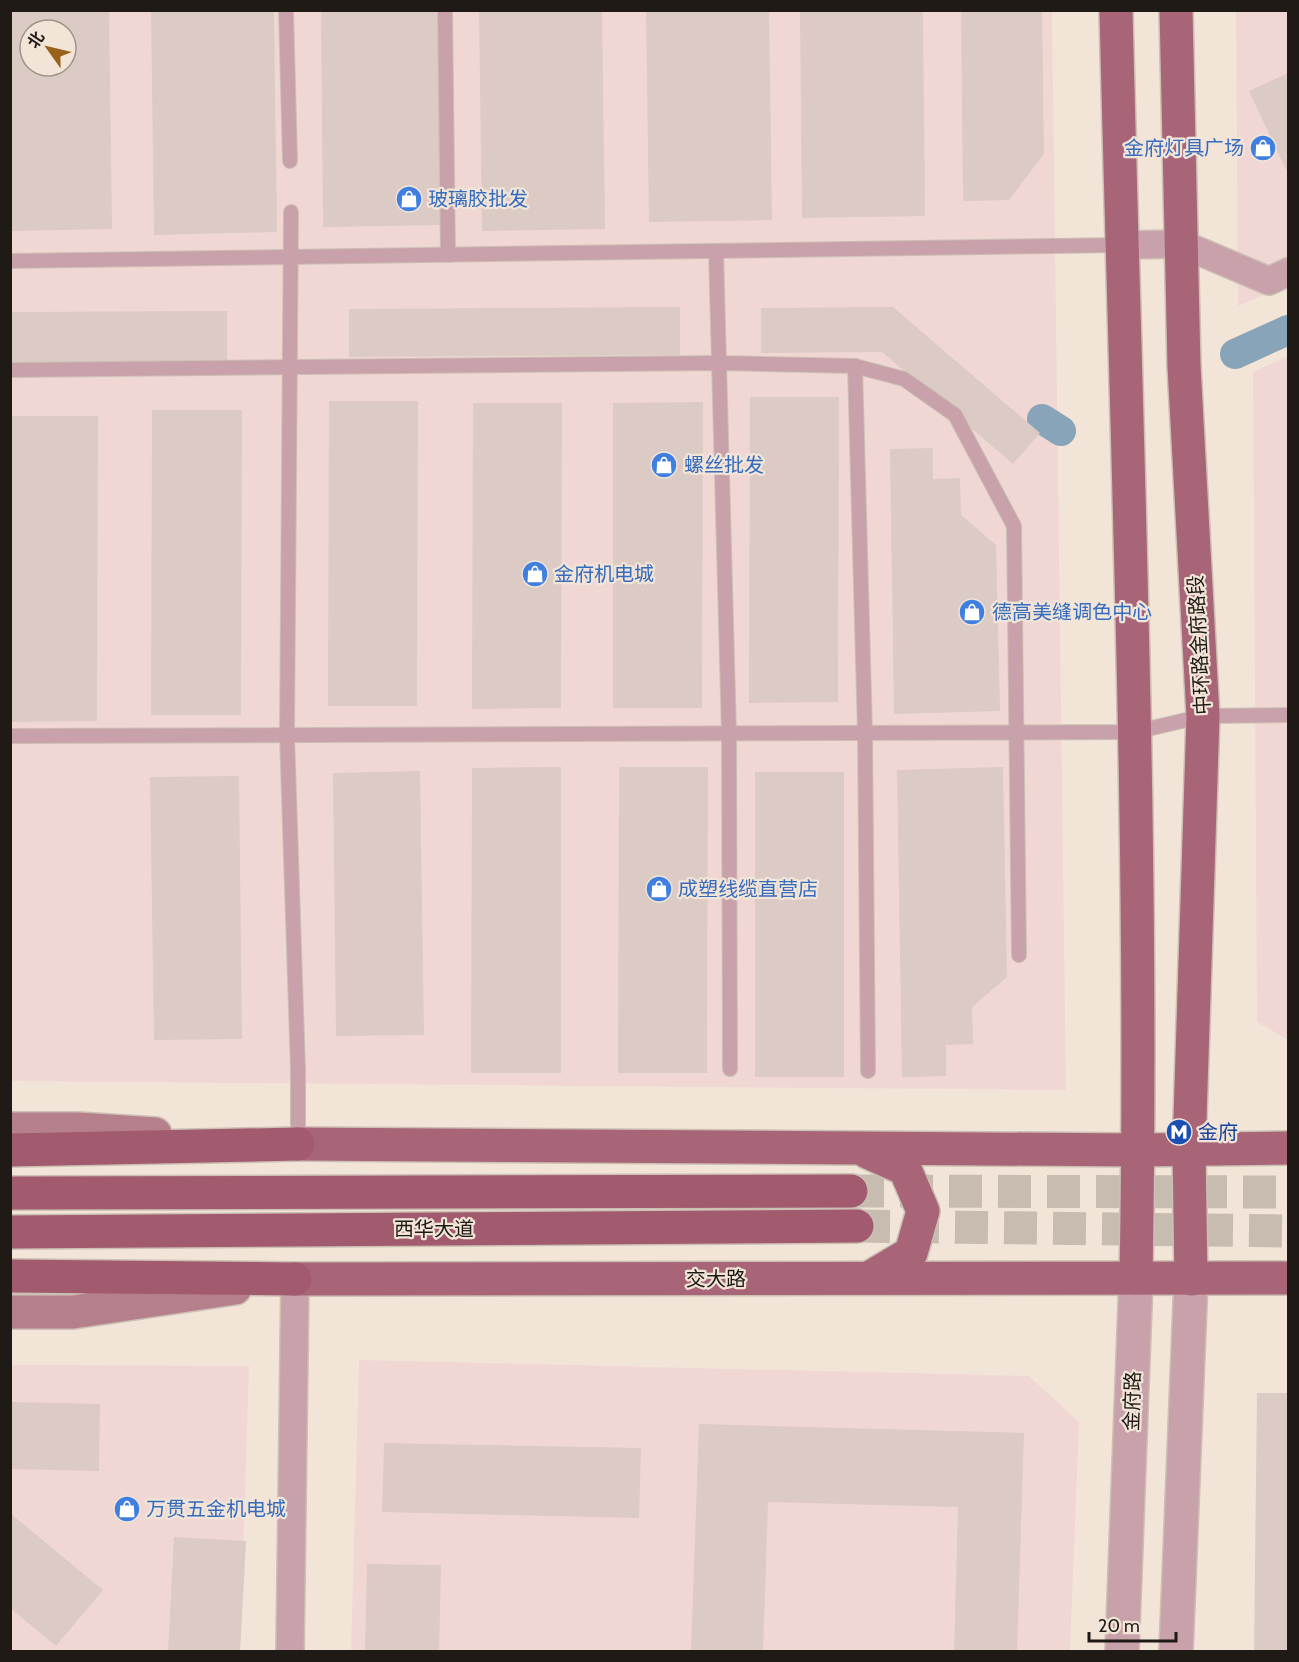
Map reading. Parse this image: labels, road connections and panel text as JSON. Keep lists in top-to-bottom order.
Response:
{
  "streets": {
    "highway": ["西华大道"],
    "main road": ["中环路金府路段", "交大路", "金府路"]
  },
  "crossings": [
    ["中环路金府路段", "交大路"],
    ["交大路", "金府路"]
  ],
  "places": {
    "shop": [
      "金府灯具广场",
      "玻璃胶批发",
      "螺丝批发",
      "金府机电城",
      "德高美缝调色中心",
      "成塑线缆直营店",
      "万贯五金机电城"
    ],
    "metro station": ["金府"]
  },
  "scale_bar": "20 m",
  "north": "top left"
}
